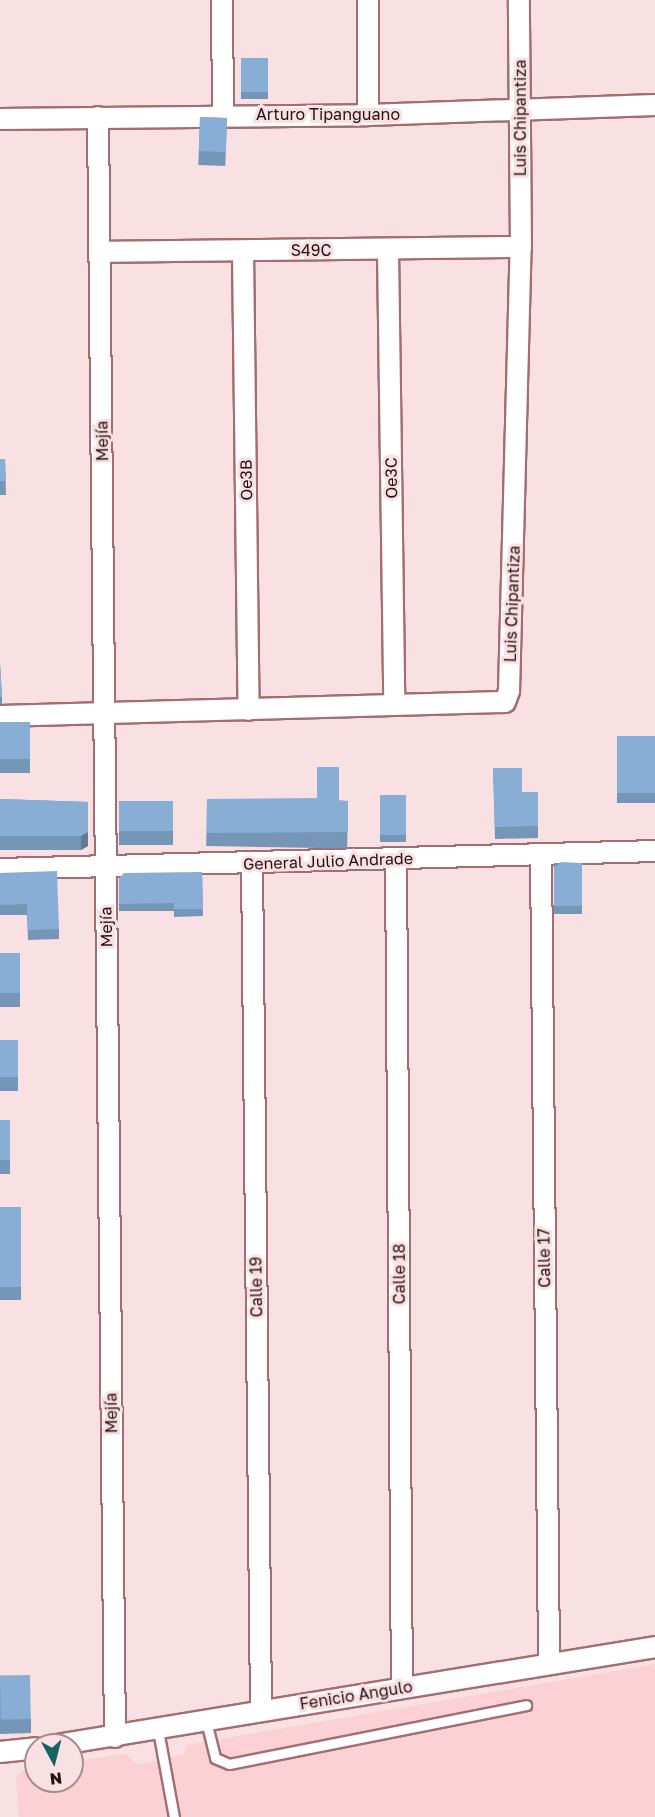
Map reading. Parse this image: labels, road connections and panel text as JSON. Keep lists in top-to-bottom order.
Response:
{
  "streets": {
    "street": [
      "Arturo Tipanguano",
      "Luis Chipantiza",
      "S49C",
      "Mejía",
      "Oe3C",
      "Oe3B",
      "General Julio Andrade",
      "Calle 17",
      "Calle 18",
      "Calle 19",
      "Fenicio Angulo"
    ]
  },
  "crossings": [
    ["Arturo Tipanguano", "Luis Chipantiza"],
    ["Arturo Tipanguano", "Mejía"],
    ["Luis Chipantiza", "S49C"],
    ["Luis Chipantiza", "Mejía"],
    ["Luis Chipantiza", "Oe3C"],
    ["Luis Chipantiza", "Oe3B"],
    ["S49C", "Mejía"],
    ["S49C", "Oe3C"],
    ["S49C", "Oe3B"],
    ["Mejía", "General Julio Andrade"],
    ["Mejía", "Fenicio Angulo"],
    ["General Julio Andrade", "Calle 17"],
    ["General Julio Andrade", "Calle 18"],
    ["General Julio Andrade", "Calle 19"],
    ["Calle 17", "Fenicio Angulo"],
    ["Calle 18", "Fenicio Angulo"],
    ["Calle 19", "Fenicio Angulo"]
  ],
  "north": "bottom"
}
